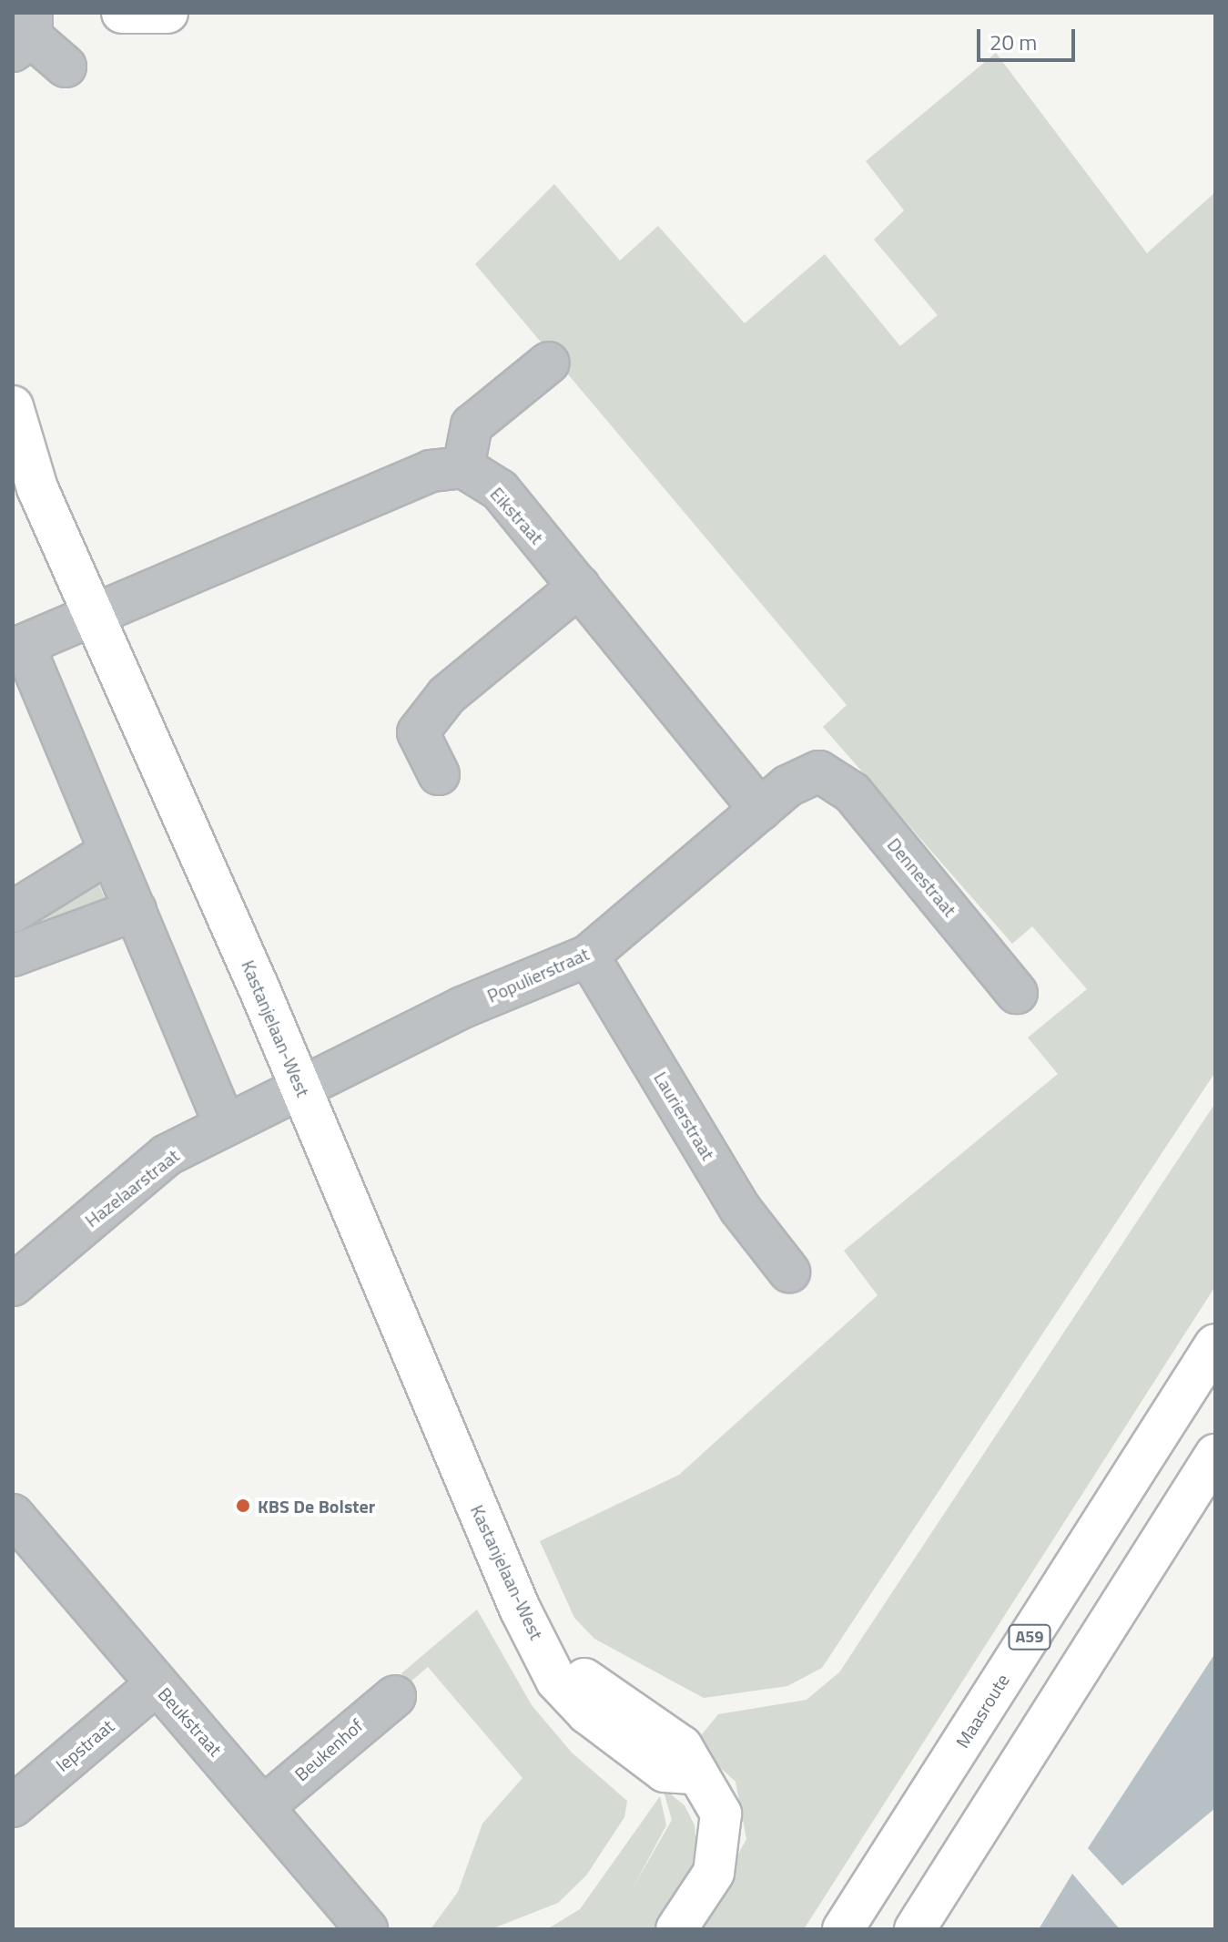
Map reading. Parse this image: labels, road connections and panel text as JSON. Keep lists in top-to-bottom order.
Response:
{
  "streets": {
    "main road": ["Kastanjelaan-West", "A59", "Maasroute"],
    "street": [
      "Eikstraat",
      "Dennestraat",
      "Populierstraat",
      "Laurierstraat",
      "Hazelaarstraat",
      "Beukstraat",
      "Iepstraat",
      "Beukenhof"
    ]
  },
  "crossings": [
    ["Eikstraat", "Populierstraat"],
    ["Dennestraat", "Populierstraat"],
    ["Populierstraat", "Kastanjelaan-West"],
    ["Populierstraat", "Laurierstraat"],
    ["Populierstraat", "Hazelaarstraat"],
    ["Kastanjelaan-West", "Hazelaarstraat"],
    ["Beukstraat", "Iepstraat"],
    ["Beukstraat", "Beukenhof"]
  ],
  "places": ["KBS De Bolster"],
  "scale_bar": "20 m"
}
